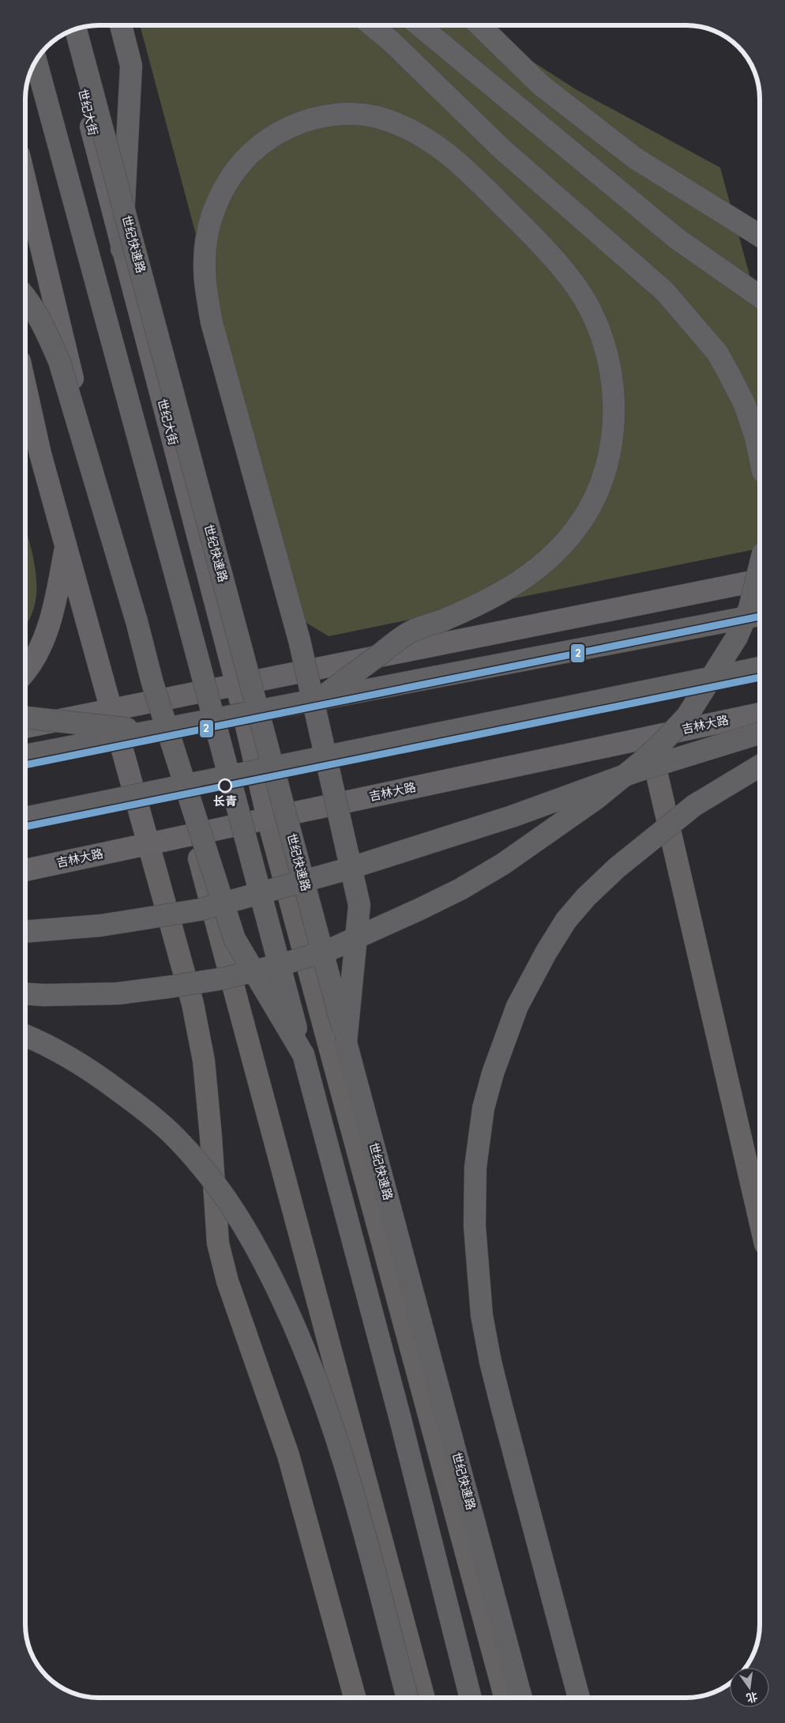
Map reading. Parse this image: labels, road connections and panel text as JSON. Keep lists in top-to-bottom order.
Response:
{
  "streets": {
    "highway": ["世纪快速路"],
    "main road": ["世纪大街", "吉林大路"]
  },
  "crossings": [
    ["世纪大街", "吉林大路"]
  ],
  "places": ["长青"],
  "lines": ["transit line 2"],
  "north": "bottom"
}
